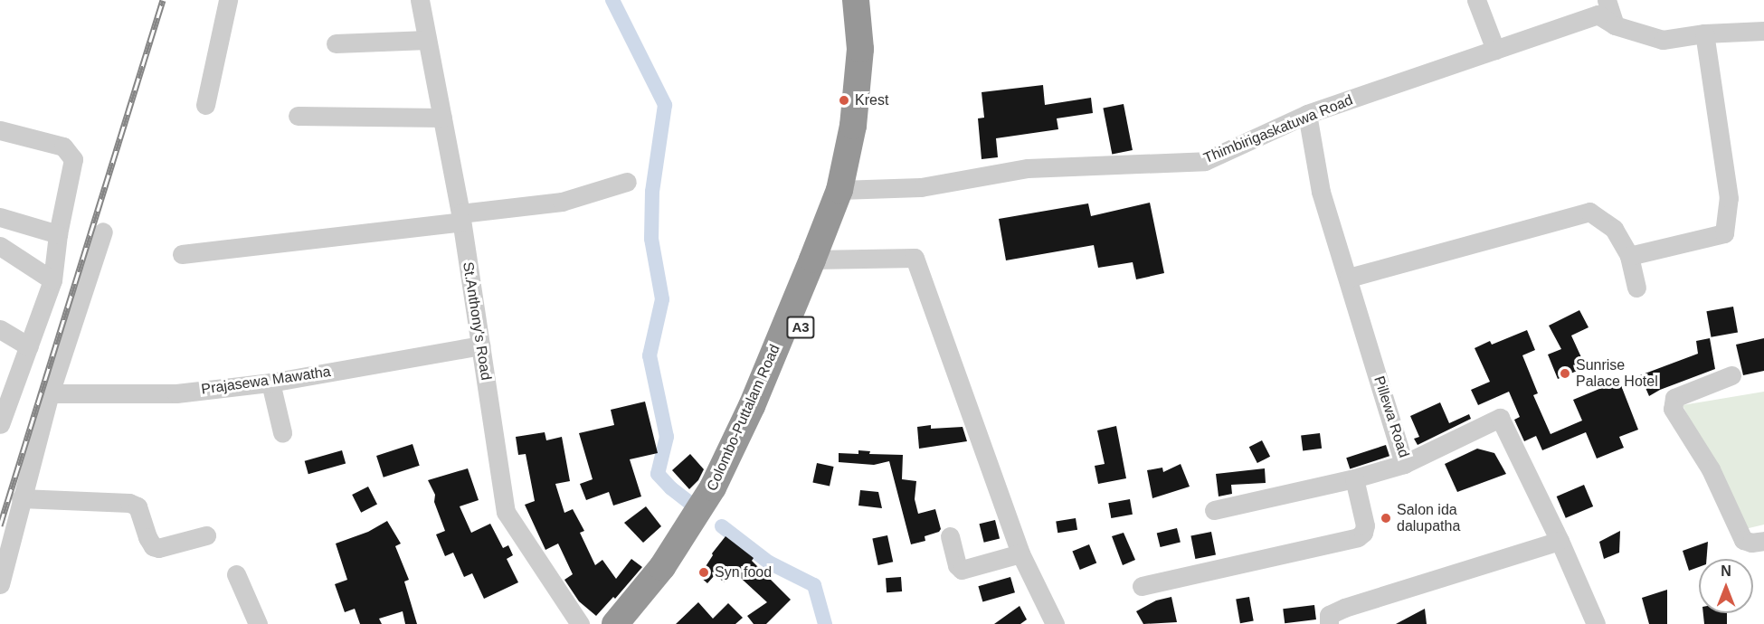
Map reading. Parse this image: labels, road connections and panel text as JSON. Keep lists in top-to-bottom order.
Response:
{
  "streets": {
    "highway": ["A3", "Colombo-Puttalam Road"],
    "street": [
      "Thimbirigaskatuwa Road",
      "St.Anthony's Road",
      "Prajasewa Mawatha",
      "Pillewa Road"
    ]
  },
  "crossings": [
    ["Thimbirigaskatuwa Road", "Pillewa Road"],
    ["Thimbirigaskatuwa Road", "Colombo-Puttalam Road"],
    ["St.Anthony's Road", "Prajasewa Mawatha"]
  ],
  "places": [
    "Krest",
    "Sunrise Palace Hotel",
    "Salon ida dalupatha",
    "Syn food"
  ],
  "north": "top"
}
